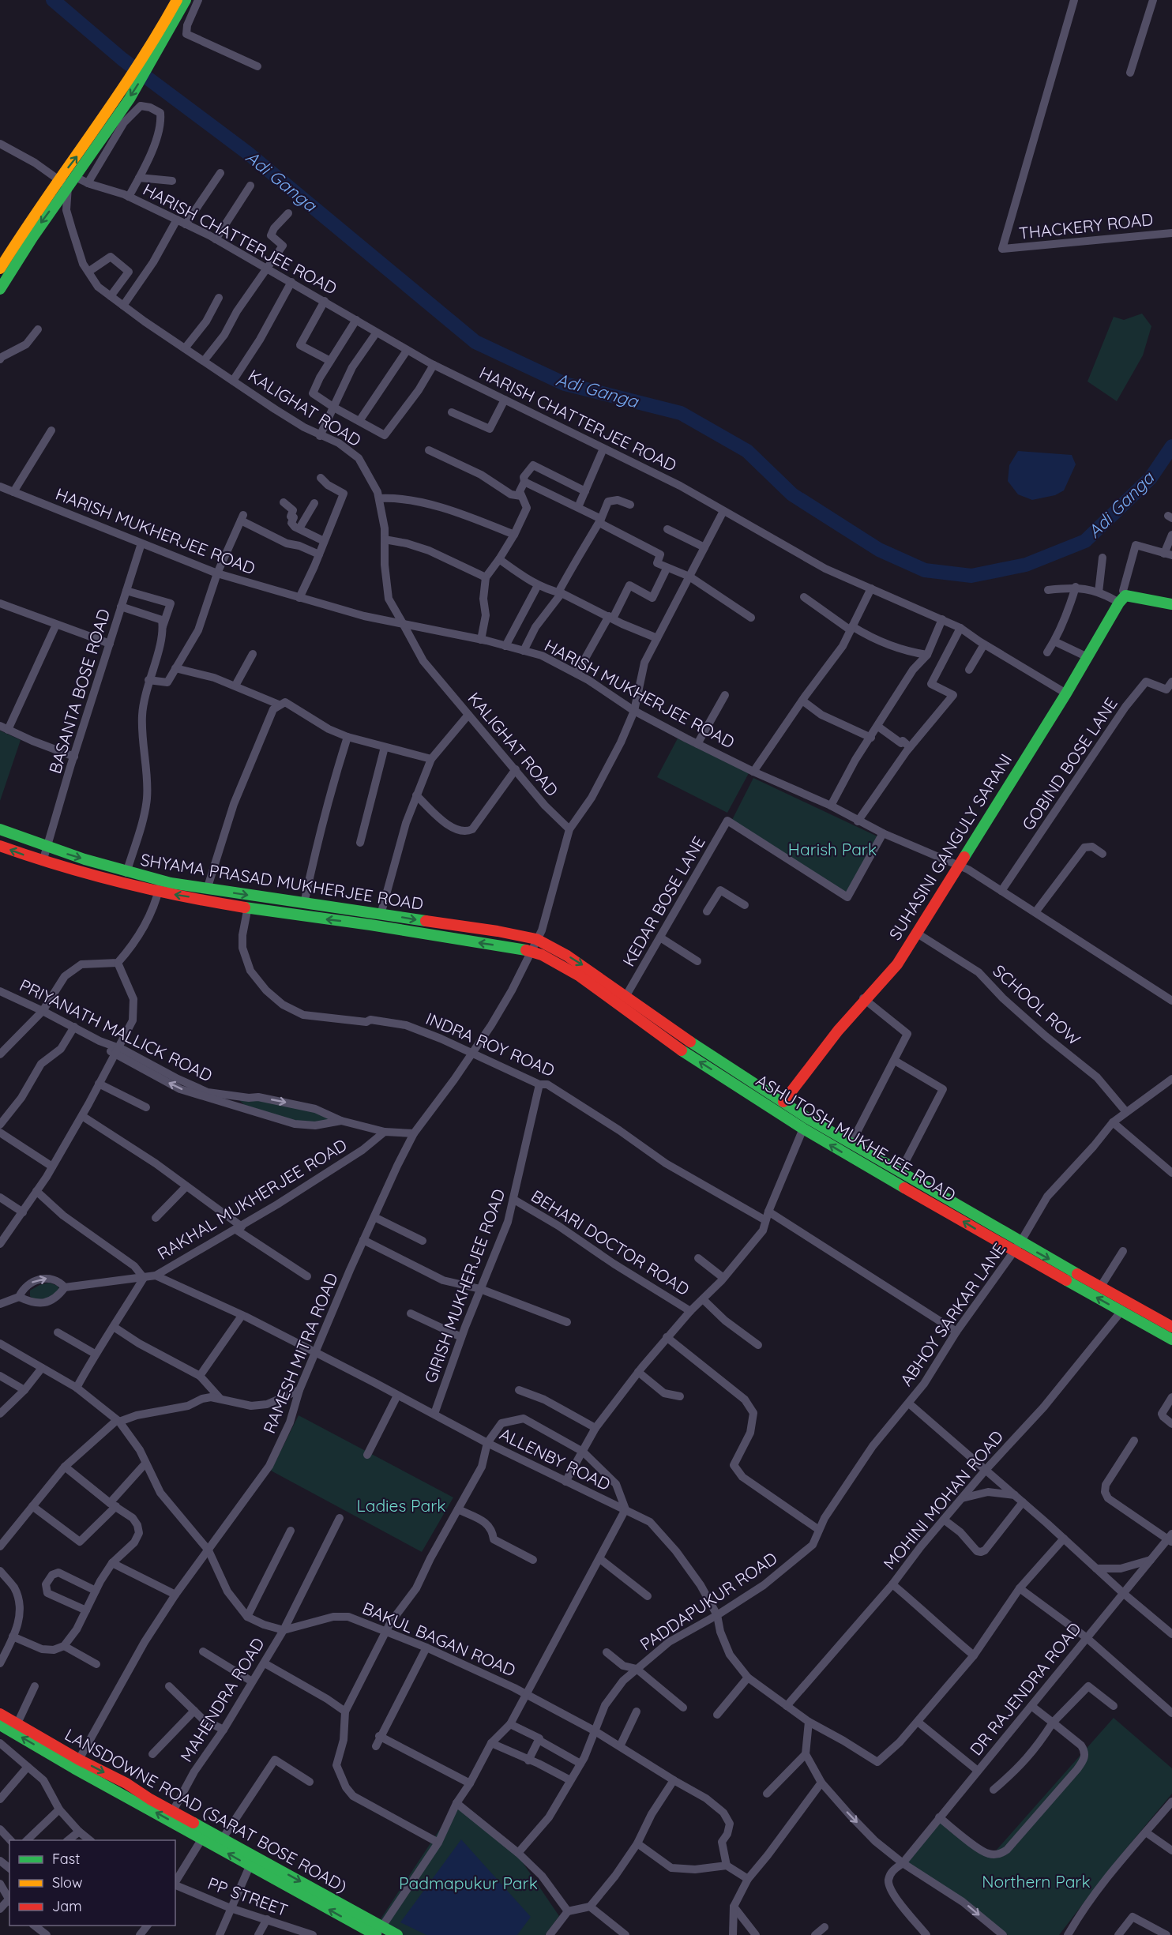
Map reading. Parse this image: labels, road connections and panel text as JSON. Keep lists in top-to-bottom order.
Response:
{
  "streets": {
    "main road": [
      "SUHASINI GANGULY SARANI",
      "SHYAMA PRASAD MUKHERJEE ROAD",
      "ASHUTOSH MUKHEJEE ROAD",
      "LANSDOWNE ROAD (SARAT BOSE ROAD)"
    ],
    "street": [
      "THACKERY ROAD",
      "HARISH CHATTERJEE ROAD",
      "KALIGHAT ROAD",
      "HARISH MUKHERJEE ROAD",
      "BASANTA BOSE ROAD",
      "GOBIND BOSE LANE",
      "KEDAR BOSE LANE",
      "SCHOOL ROW",
      "PRIYANATH MALLICK ROAD",
      "INDRA ROY ROAD",
      "RAKHAL MUKHERJEE ROAD",
      "BEHARI DOCTOR ROAD",
      "GIRISH MUKHERJEE ROAD",
      "ABHOY SARKAR LANE",
      "RAMESH MITRA ROAD",
      "ALLENBY ROAD",
      "MOHINI MOHAN ROAD",
      "PADDAPUKUR ROAD",
      "BAKUL BAGAN ROAD",
      "DR RAJENDRA ROAD",
      "MAHENDRA ROAD",
      "PP STREET"
    ]
  },
  "crossings": [
    ["HARISH CHATTERJEE ROAD", "SUHASINI GANGULY SARANI"],
    ["HARISH CHATTERJEE ROAD", "RAMESH MITRA ROAD"],
    ["KALIGHAT ROAD", "HARISH MUKHERJEE ROAD"],
    ["KALIGHAT ROAD", "RAMESH MITRA ROAD"],
    ["HARISH MUKHERJEE ROAD", "BASANTA BOSE ROAD"],
    ["HARISH MUKHERJEE ROAD", "GOBIND BOSE LANE"],
    ["HARISH MUKHERJEE ROAD", "SUHASINI GANGULY SARANI"],
    ["HARISH MUKHERJEE ROAD", "KEDAR BOSE LANE"],
    ["HARISH MUKHERJEE ROAD", "RAMESH MITRA ROAD"],
    ["BASANTA BOSE ROAD", "SHYAMA PRASAD MUKHERJEE ROAD"],
    ["SUHASINI GANGULY SARANI", "SCHOOL ROW"],
    ["SUHASINI GANGULY SARANI", "ASHUTOSH MUKHEJEE ROAD"],
    ["SHYAMA PRASAD MUKHERJEE ROAD", "INDRA ROY ROAD"],
    ["SHYAMA PRASAD MUKHERJEE ROAD", "ASHUTOSH MUKHEJEE ROAD"],
    ["SHYAMA PRASAD MUKHERJEE ROAD", "RAMESH MITRA ROAD"],
    ["KEDAR BOSE LANE", "ASHUTOSH MUKHEJEE ROAD"],
    ["SCHOOL ROW", "ABHOY SARKAR LANE"],
    ["PRIYANATH MALLICK ROAD", "RAKHAL MUKHERJEE ROAD"],
    ["INDRA ROY ROAD", "GIRISH MUKHERJEE ROAD"],
    ["INDRA ROY ROAD", "RAMESH MITRA ROAD"],
    ["ASHUTOSH MUKHEJEE ROAD", "ABHOY SARKAR LANE"],
    ["ASHUTOSH MUKHEJEE ROAD", "RAMESH MITRA ROAD"],
    ["ASHUTOSH MUKHEJEE ROAD", "MOHINI MOHAN ROAD"],
    ["RAKHAL MUKHERJEE ROAD", "ALLENBY ROAD"],
    ["BEHARI DOCTOR ROAD", "GIRISH MUKHERJEE ROAD"],
    ["GIRISH MUKHERJEE ROAD", "ALLENBY ROAD"],
    ["ABHOY SARKAR LANE", "PADDAPUKUR ROAD"],
    ["RAMESH MITRA ROAD", "ALLENBY ROAD"],
    ["RAMESH MITRA ROAD", "LANSDOWNE ROAD (SARAT BOSE ROAD)"],
    ["ALLENBY ROAD", "MOHINI MOHAN ROAD"],
    ["ALLENBY ROAD", "PADDAPUKUR ROAD"],
    ["PADDAPUKUR ROAD", "BAKUL BAGAN ROAD"],
    ["BAKUL BAGAN ROAD", "MAHENDRA ROAD"],
    ["MAHENDRA ROAD", "LANSDOWNE ROAD (SARAT BOSE ROAD)"]
  ],
  "water": ["Adi Ganga"],
  "parks": [
    "Harish Park",
    "Ladies Park",
    "Northern Park",
    "Padmapukur Park"
  ],
  "legend": ["Fast", "Slow", "Jam"]
}
